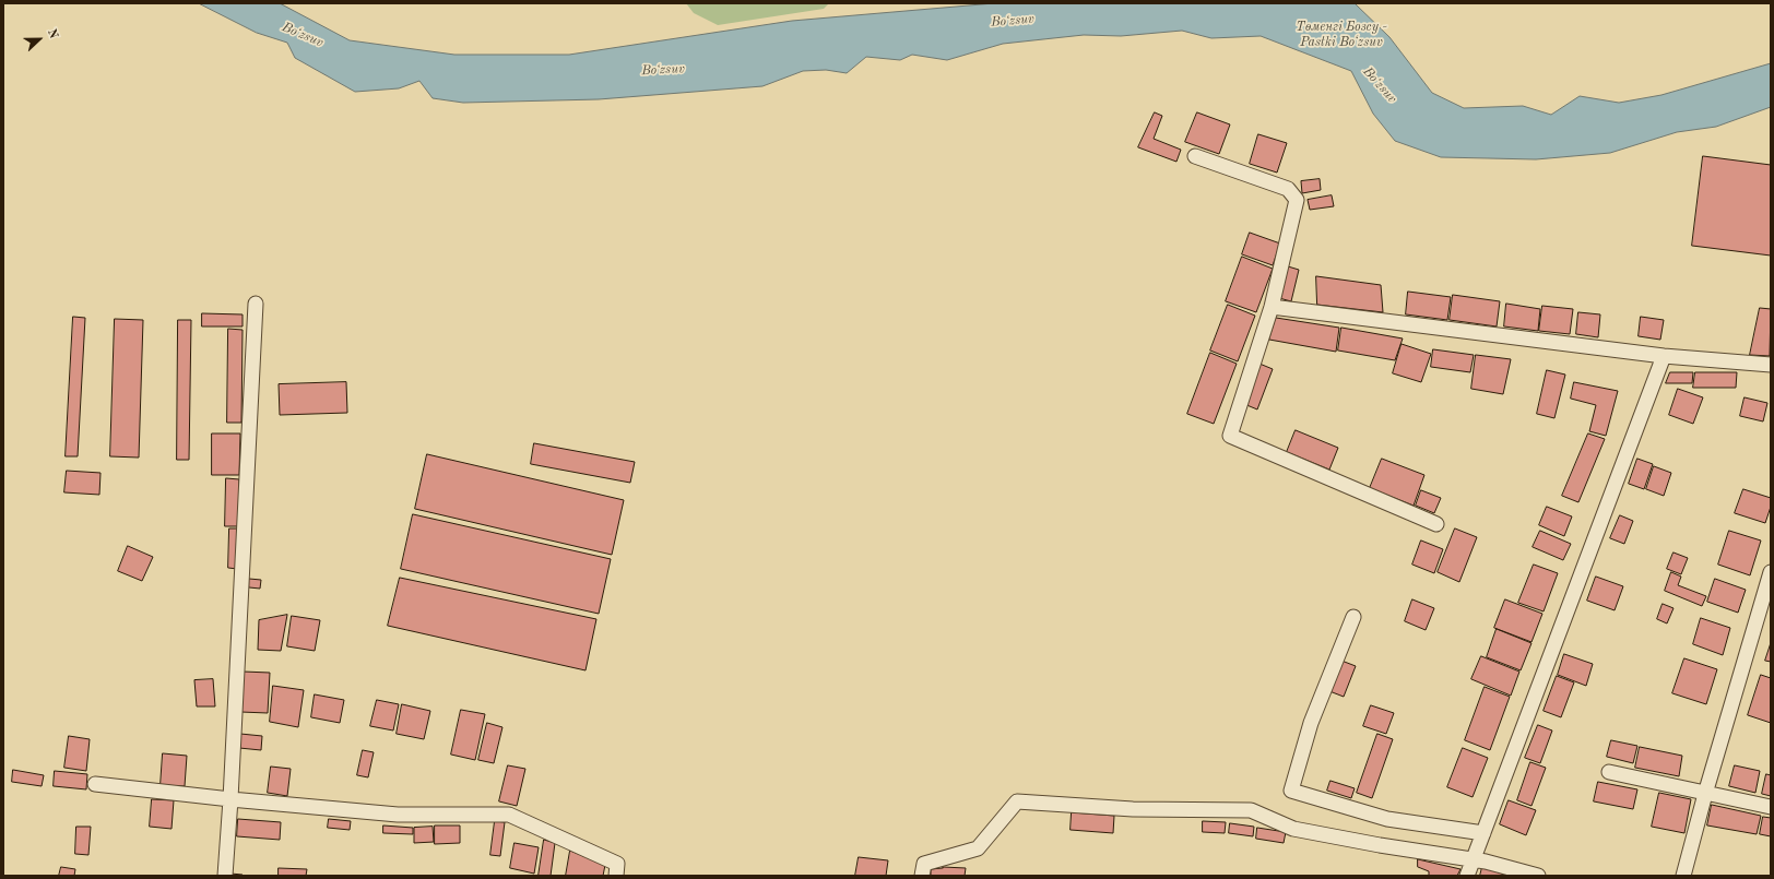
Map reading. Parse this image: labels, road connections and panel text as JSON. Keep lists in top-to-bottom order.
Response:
{
  "water": ["Boʻzsuv", "Төменгі Бозсу - Pastki Boʻzsuv"],
  "north": "right"
}
